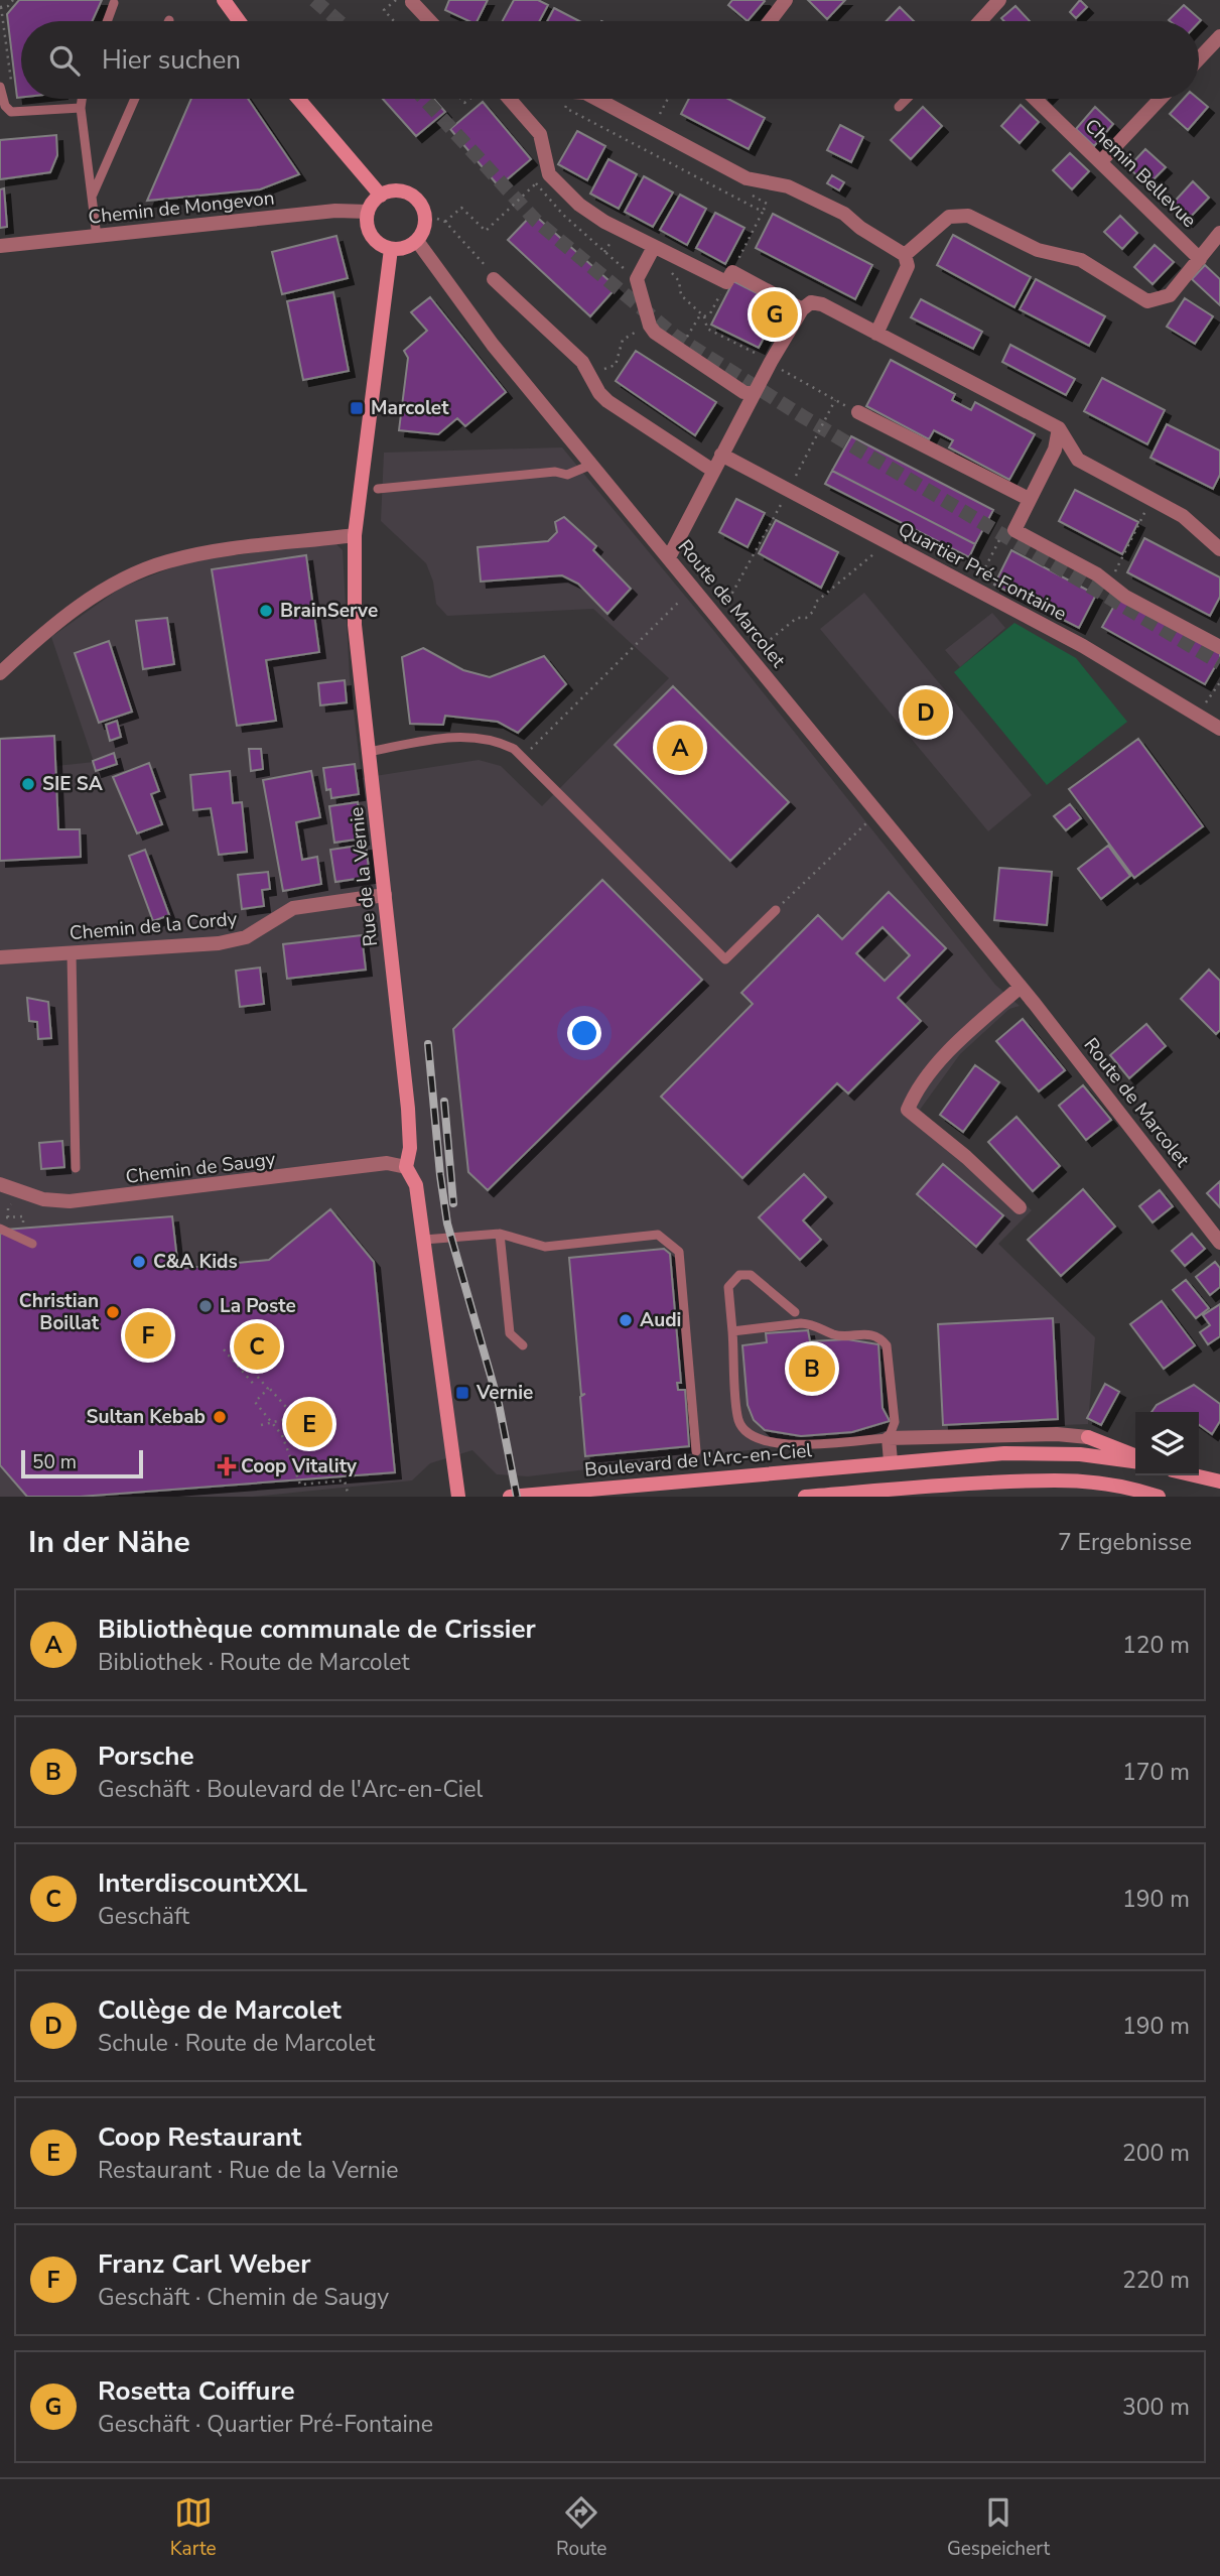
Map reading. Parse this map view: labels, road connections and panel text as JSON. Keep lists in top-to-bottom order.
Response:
{
  "streets": {
    "street": [
      "Chemin Bellevue",
      "Chemin de Mongevon",
      "Quartier Pré-Fontaine",
      "Route de Marcolet",
      "Rue de la Vernie",
      "Chemin de la Cordy",
      "Chemin de Saugy",
      "Boulevard de l'Arc-en-Ciel"
    ]
  },
  "crossings": [
    ["Chemin de Mongevon", "Route de Marcolet"],
    ["Chemin de Mongevon", "Rue de la Vernie"],
    ["Route de Marcolet", "Rue de la Vernie"],
    ["Rue de la Vernie", "Chemin de la Cordy"],
    ["Rue de la Vernie", "Chemin de Saugy"]
  ],
  "places": {
    "transit": ["Marcolet", "Vernie"],
    "other": [
      "BrainServe",
      "SIE SA",
      "C&A Kids",
      "La Poste",
      "Christian Boillat",
      "Audi",
      "Sultan Kebab"
    ],
    "health": ["Coop Vitality"]
  },
  "scale_bar": "50 m",
  "page": {
    "search": "Hier suchen",
    "pins": [
      "G",
      "D",
      "A",
      "F",
      "C",
      "B",
      "E"
    ],
    "scale": "50 m",
    "heading": ["In der Nähe", "7 Ergebnisse"],
    "list": [
      {
        "mark": "A",
        "name": "Bibliothèque communale de Crissier",
        "note": "Bibliothek · Route de Marcolet",
        "value": "120 m"
      },
      {
        "mark": "B",
        "name": "Porsche",
        "note": "Geschäft · Boulevard de l'Arc-en-Ciel",
        "value": "170 m"
      },
      {
        "mark": "C",
        "name": "InterdiscountXXL",
        "note": "Geschäft",
        "value": "190 m"
      },
      {
        "mark": "D",
        "name": "Collège de Marcolet",
        "note": "Schule · Route de Marcolet",
        "value": "190 m"
      },
      {
        "mark": "E",
        "name": "Coop Restaurant",
        "note": "Restaurant · Rue de la Vernie",
        "value": "200 m"
      },
      {
        "mark": "F",
        "name": "Franz Carl Weber",
        "note": "Geschäft · Chemin de Saugy",
        "value": "220 m"
      },
      {
        "mark": "G",
        "name": "Rosetta Coiffure",
        "note": "Geschäft · Quartier Pré-Fontaine",
        "value": "300 m"
      }
    ],
    "nav": ["Karte", "Route", "Gespeichert"]
  }
}
